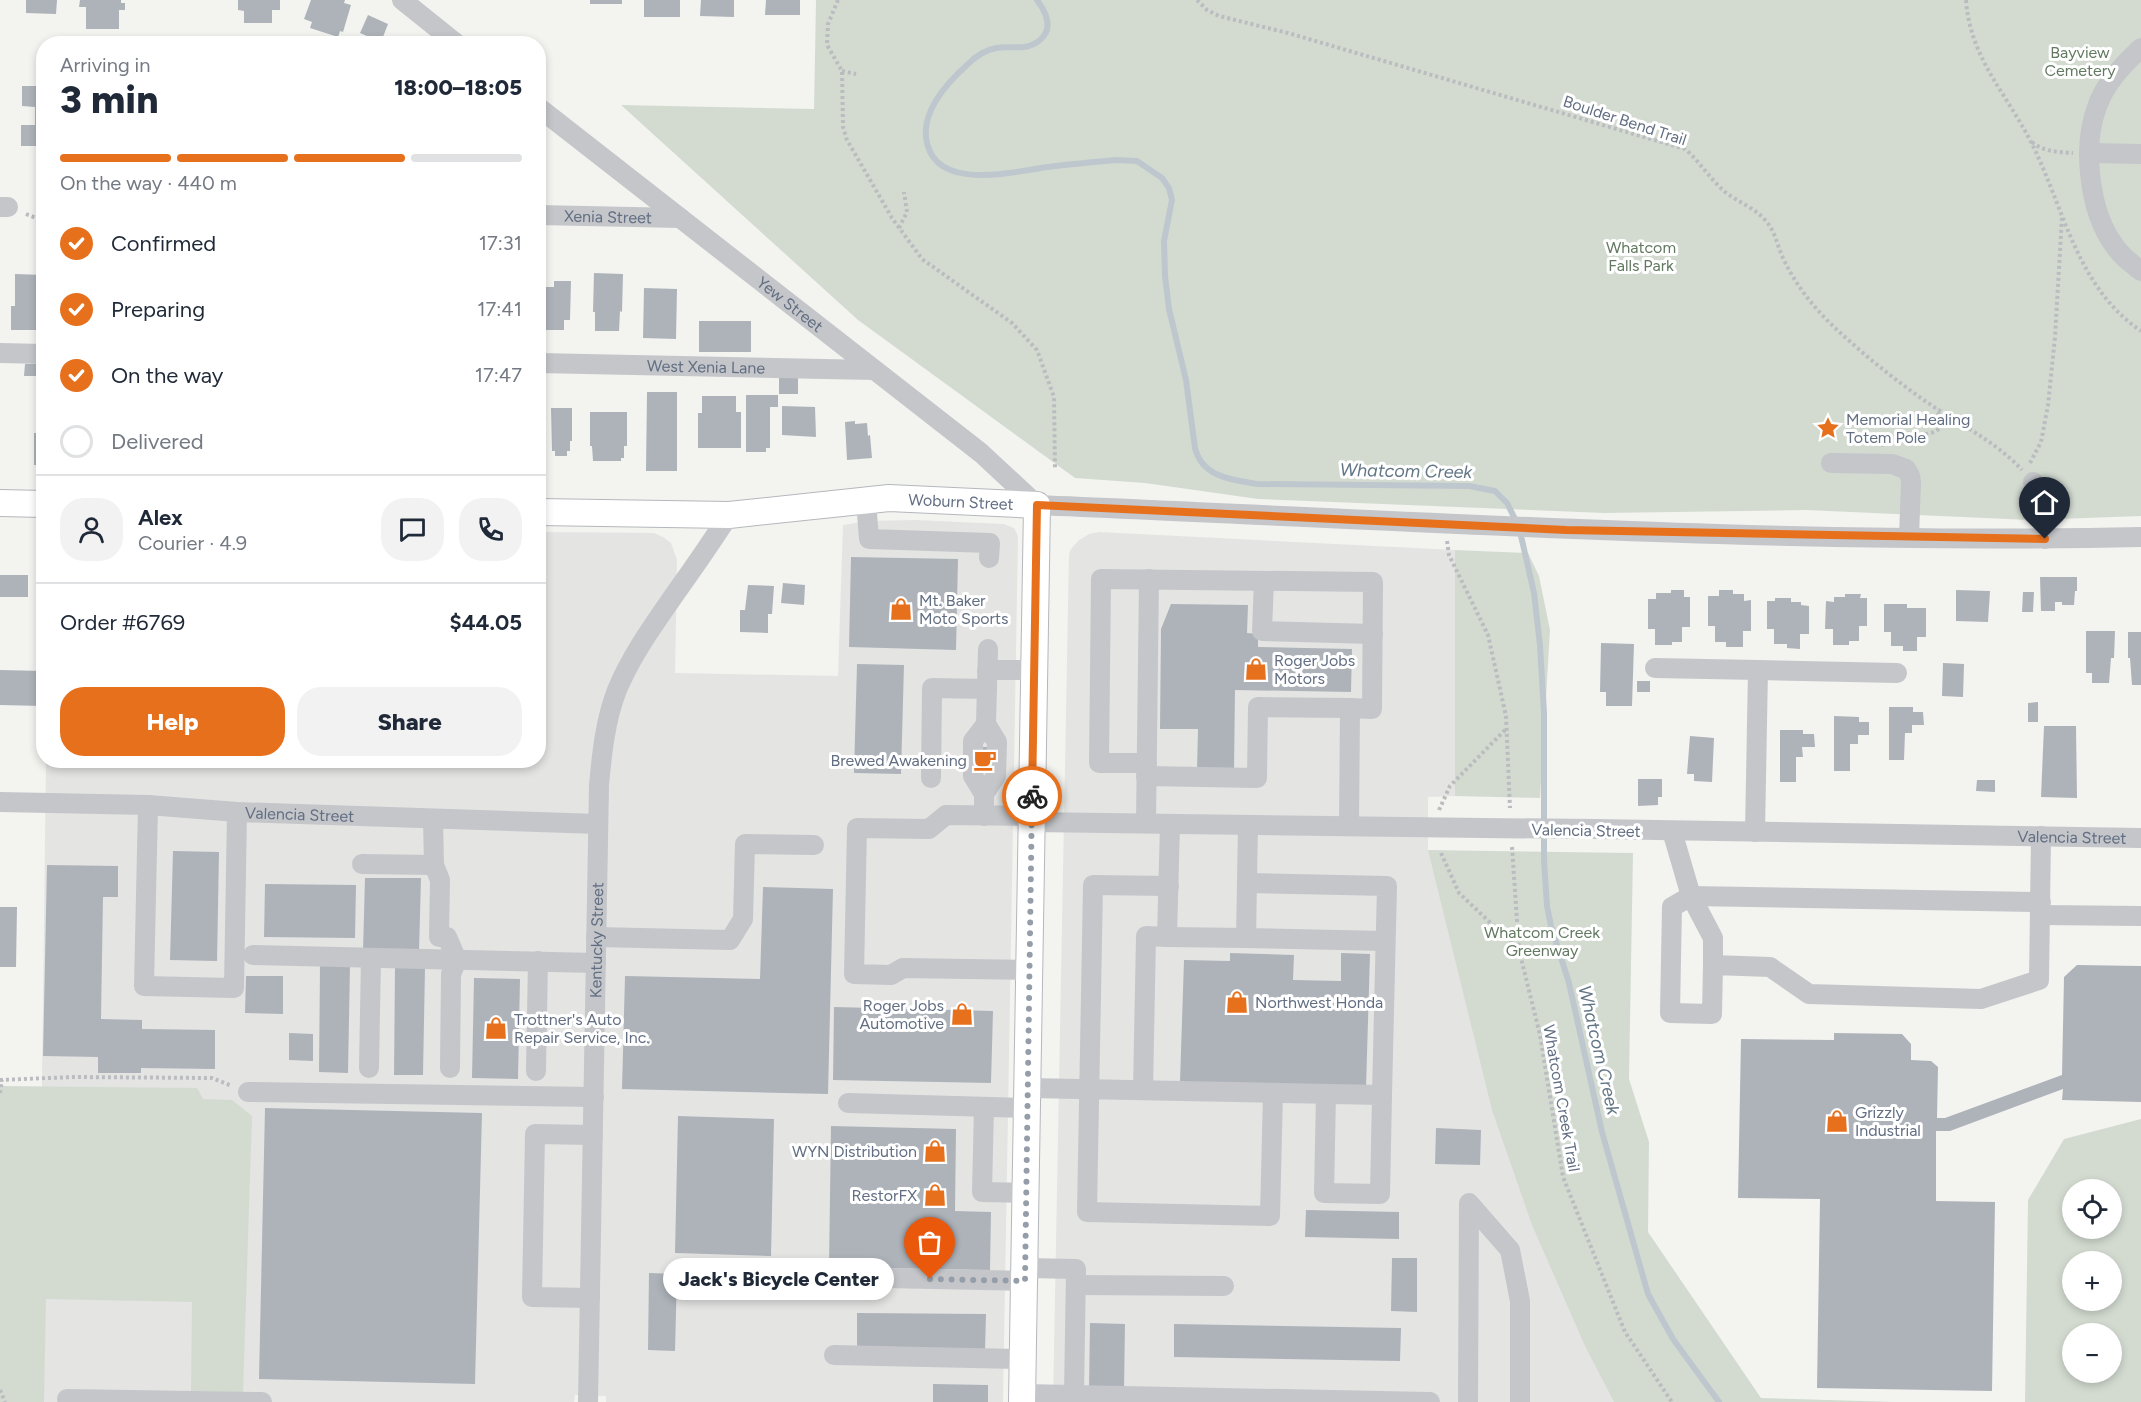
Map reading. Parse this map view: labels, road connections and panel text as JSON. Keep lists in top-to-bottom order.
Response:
{
  "streets": {
    "main road": ["Woburn Street"],
    "street": [
      "Xenia Street",
      "Yew Street",
      "West Xenia Lane",
      "Valencia Street",
      "Kentucky Street"
    ],
    "path": ["Boulder Bend Trail", "Whatcom Creek Trail"]
  },
  "crossings": [
    ["Xenia Street", "Yew Street"],
    ["Yew Street", "West Xenia Lane"],
    ["Yew Street", "Woburn Street"],
    ["Woburn Street", "Kentucky Street"],
    ["Valencia Street", "Kentucky Street"]
  ],
  "water": ["Whatcom Creek"],
  "parks": ["Bayview Cemetery", "Whatcom Falls Park", "Whatcom Creek Greenway"],
  "places": {
    "place": ["Memorial Healing Totem Pole"],
    "shop": [
      "Mt. Baker Moto Sports",
      "Roger Jobs Motors",
      "Northwest Honda",
      "Roger Jobs Automotive",
      "Trottner's Auto Repair Service, Inc.",
      "Grizzly Industrial",
      "WYN Distribution",
      "RestorFX"
    ],
    "cafe": ["Brewed Awakening"],
    "other": ["Jack's Bicycle Center"]
  },
  "page": {
    "heading": ["3 min", "Arriving in", "18:00–18:05"],
    "panel": [
      "Alex",
      "Courier · 4.9",
      "Order #6769",
      "$44.05"
    ],
    "bar": "On the way · 440 m",
    "list": [
      ["Confirmed", "17:31"],
      ["Preparing", "17:41"],
      ["On the way", "17:47"],
      "Delivered"
    ],
    "buttons": ["Help", "Share"],
    "map_buttons": ["+", "−"],
    "bubble": "Jack's Bicycle Center"
  }
}
